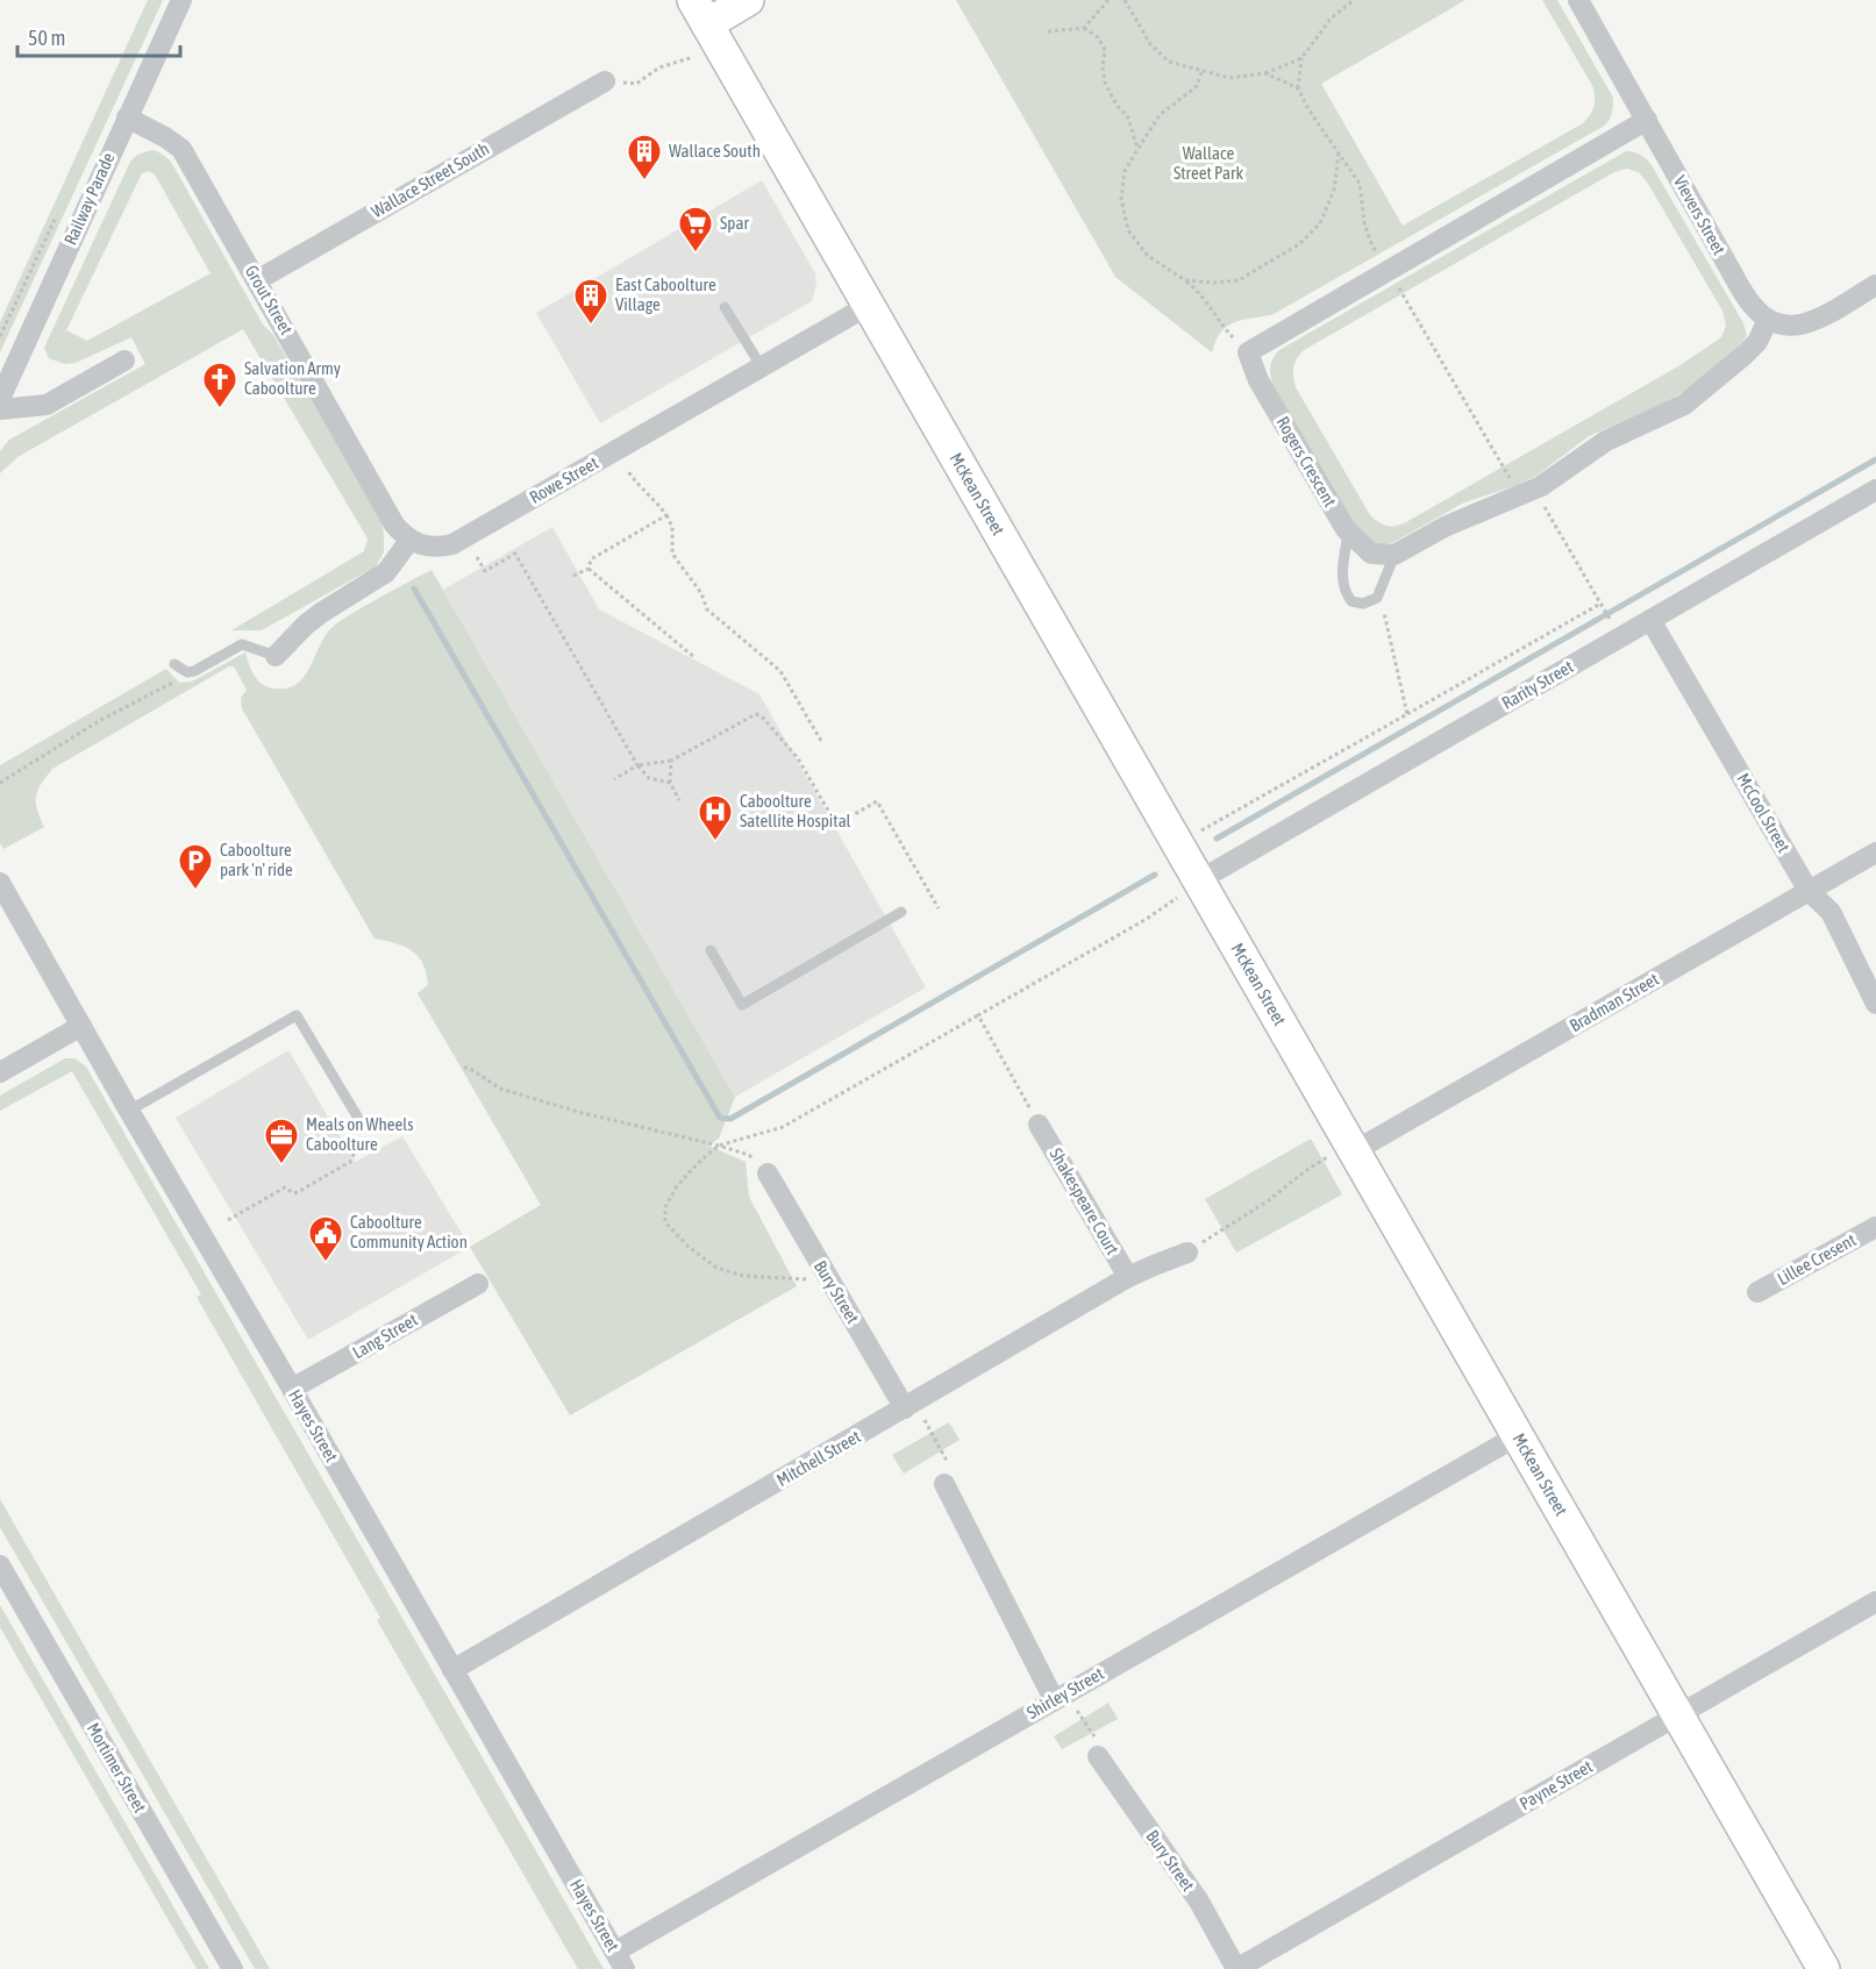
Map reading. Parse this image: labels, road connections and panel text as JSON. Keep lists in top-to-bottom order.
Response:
{
  "streets": {
    "main road": ["McKean Street"],
    "street": [
      "Wallace Street South",
      "Railway Parade",
      "Vievers Street",
      "Grout Street",
      "Rogers Crescent",
      "Rowe Street",
      "Rarity Street",
      "McCool Street",
      "Bradman Street",
      "Shakespeare Court",
      "Lillee Cresent",
      "Bury Street",
      "Lang Street",
      "Hayes Street",
      "Mitchell Street",
      "Shirley Street",
      "Mortimer Street",
      "Payne Street"
    ]
  },
  "crossings": [
    ["Wallace Street South", "Grout Street"],
    ["Railway Parade", "Grout Street"],
    ["Grout Street", "Rowe Street"],
    ["Rowe Street", "McKean Street"],
    ["McKean Street", "Rarity Street"],
    ["McKean Street", "Bradman Street"],
    ["McKean Street", "Shirley Street"],
    ["McKean Street", "Payne Street"],
    ["Rarity Street", "McCool Street"],
    ["McCool Street", "Bradman Street"],
    ["Shakespeare Court", "Mitchell Street"],
    ["Bury Street", "Mitchell Street"],
    ["Bury Street", "Payne Street"],
    ["Lang Street", "Hayes Street"],
    ["Hayes Street", "Mitchell Street"],
    ["Hayes Street", "Shirley Street"]
  ],
  "parks": ["Wallace Street Park"],
  "places": {
    "building": ["Wallace South", "East Caboolture Village"],
    "supermarket": ["Spar"],
    "church": ["Salvation Army Caboolture"],
    "hospital": ["Caboolture Satellite Hospital"],
    "parking": ["Caboolture park 'n' ride"],
    "office": ["Meals on Wheels Caboolture"],
    "public building": ["Caboolture Community Action"]
  },
  "scale_bar": "50 m"
}
